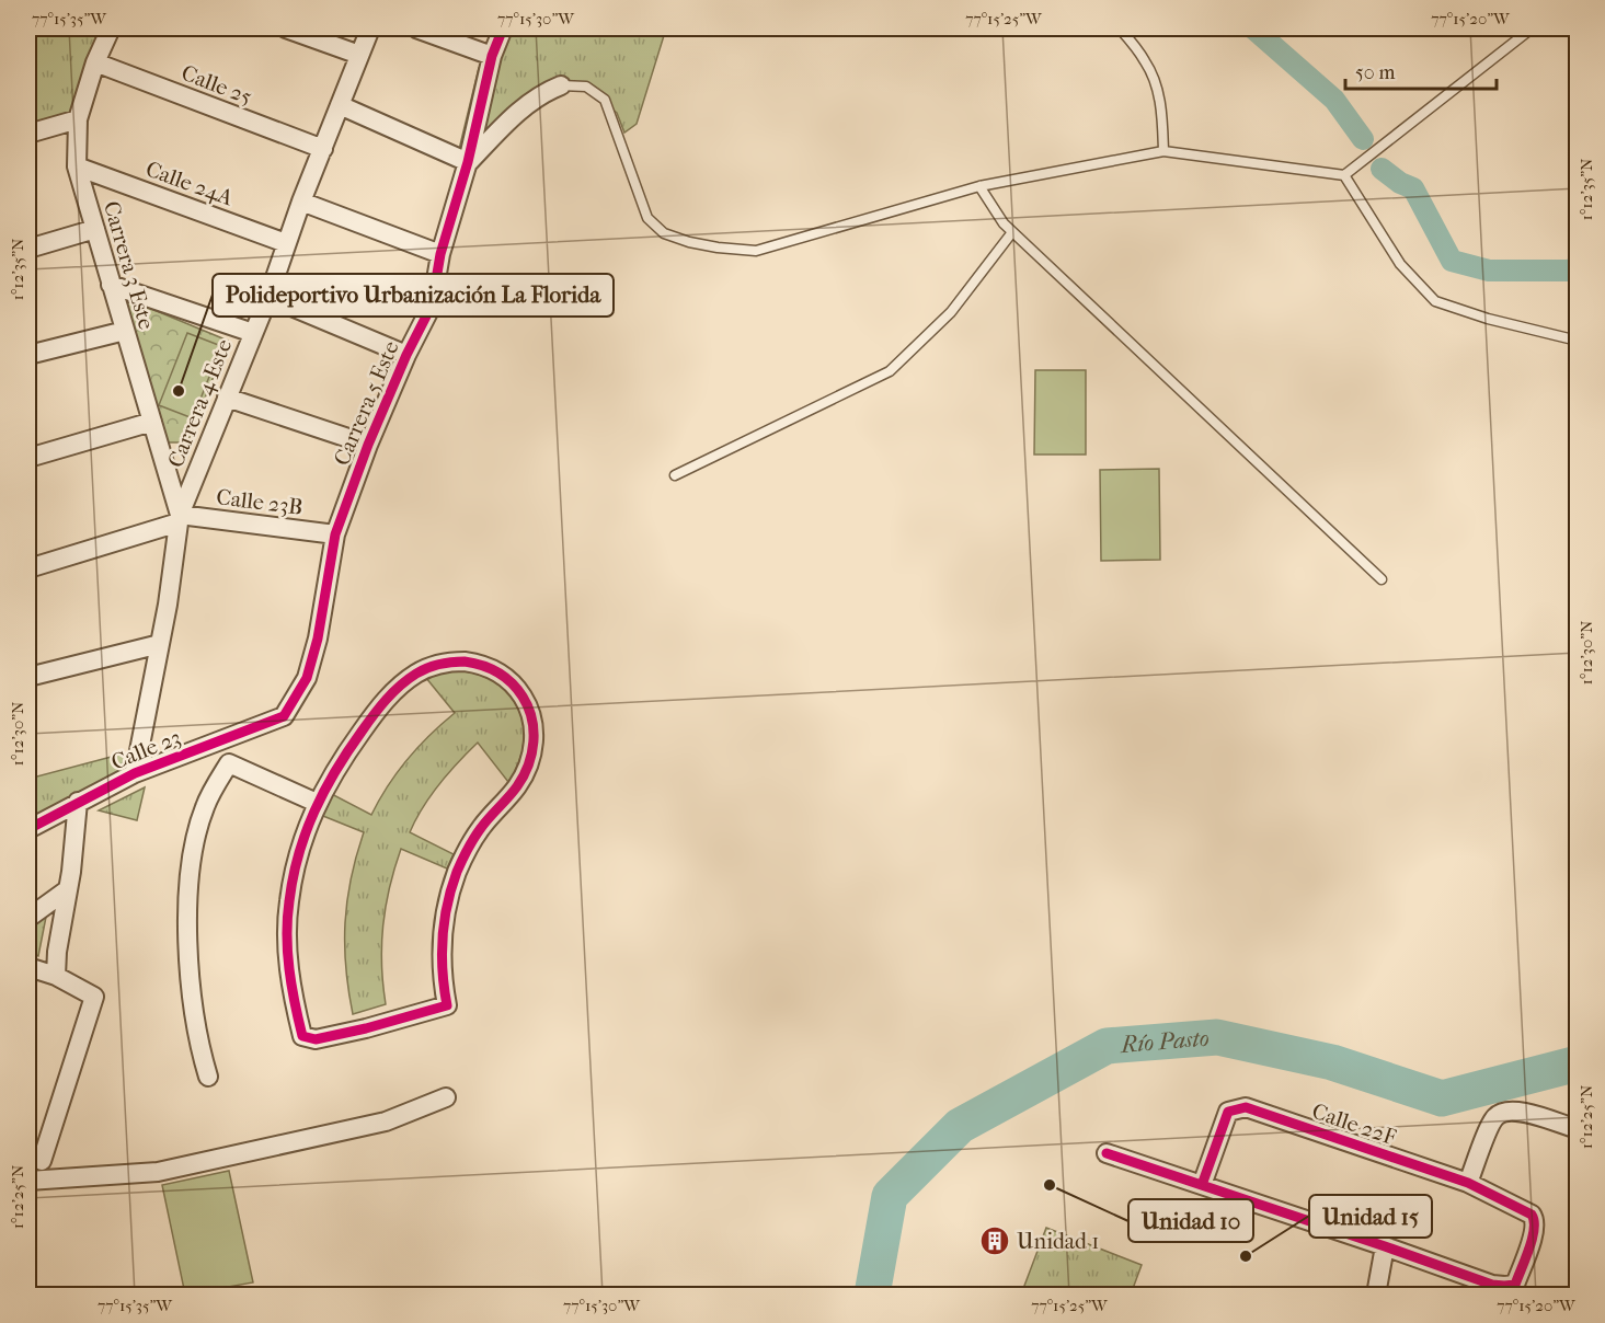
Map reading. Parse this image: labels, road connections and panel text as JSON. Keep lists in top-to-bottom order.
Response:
{
  "streets": {
    "street": [
      "Calle 25",
      "Calle 24A",
      "Carrera 3 Este",
      "Carrera 4 Este",
      "Carrera 5 Este",
      "Calle 23B",
      "Calle 23",
      "Calle 22F"
    ]
  },
  "crossings": [
    ["Calle 25", "Carrera 3 Este"],
    ["Calle 25", "Carrera 4 Este"],
    ["Calle 24A", "Carrera 3 Este"],
    ["Calle 24A", "Carrera 4 Este"],
    ["Carrera 3 Este", "Carrera 4 Este"],
    ["Carrera 3 Este", "Calle 23B"],
    ["Carrera 4 Este", "Calle 23B"],
    ["Carrera 4 Este", "Calle 23"],
    ["Carrera 5 Este", "Calle 23B"],
    ["Carrera 5 Este", "Calle 23"]
  ],
  "water": ["Río Pasto"],
  "places": {
    "other": ["Polideportivo Urbanización La Florida", "Unidad 10", "Unidad 15"],
    "building": ["Unidad 1"]
  },
  "scale_bar": "50 m",
  "coordinates": [
    "77°15'35\"W",
    "77°15'30\"W",
    "77°15'25\"W",
    "77°15'20\"W",
    "1°12'35\"N",
    "1°12'30\"N",
    "1°12'25\"N"
  ]
}
